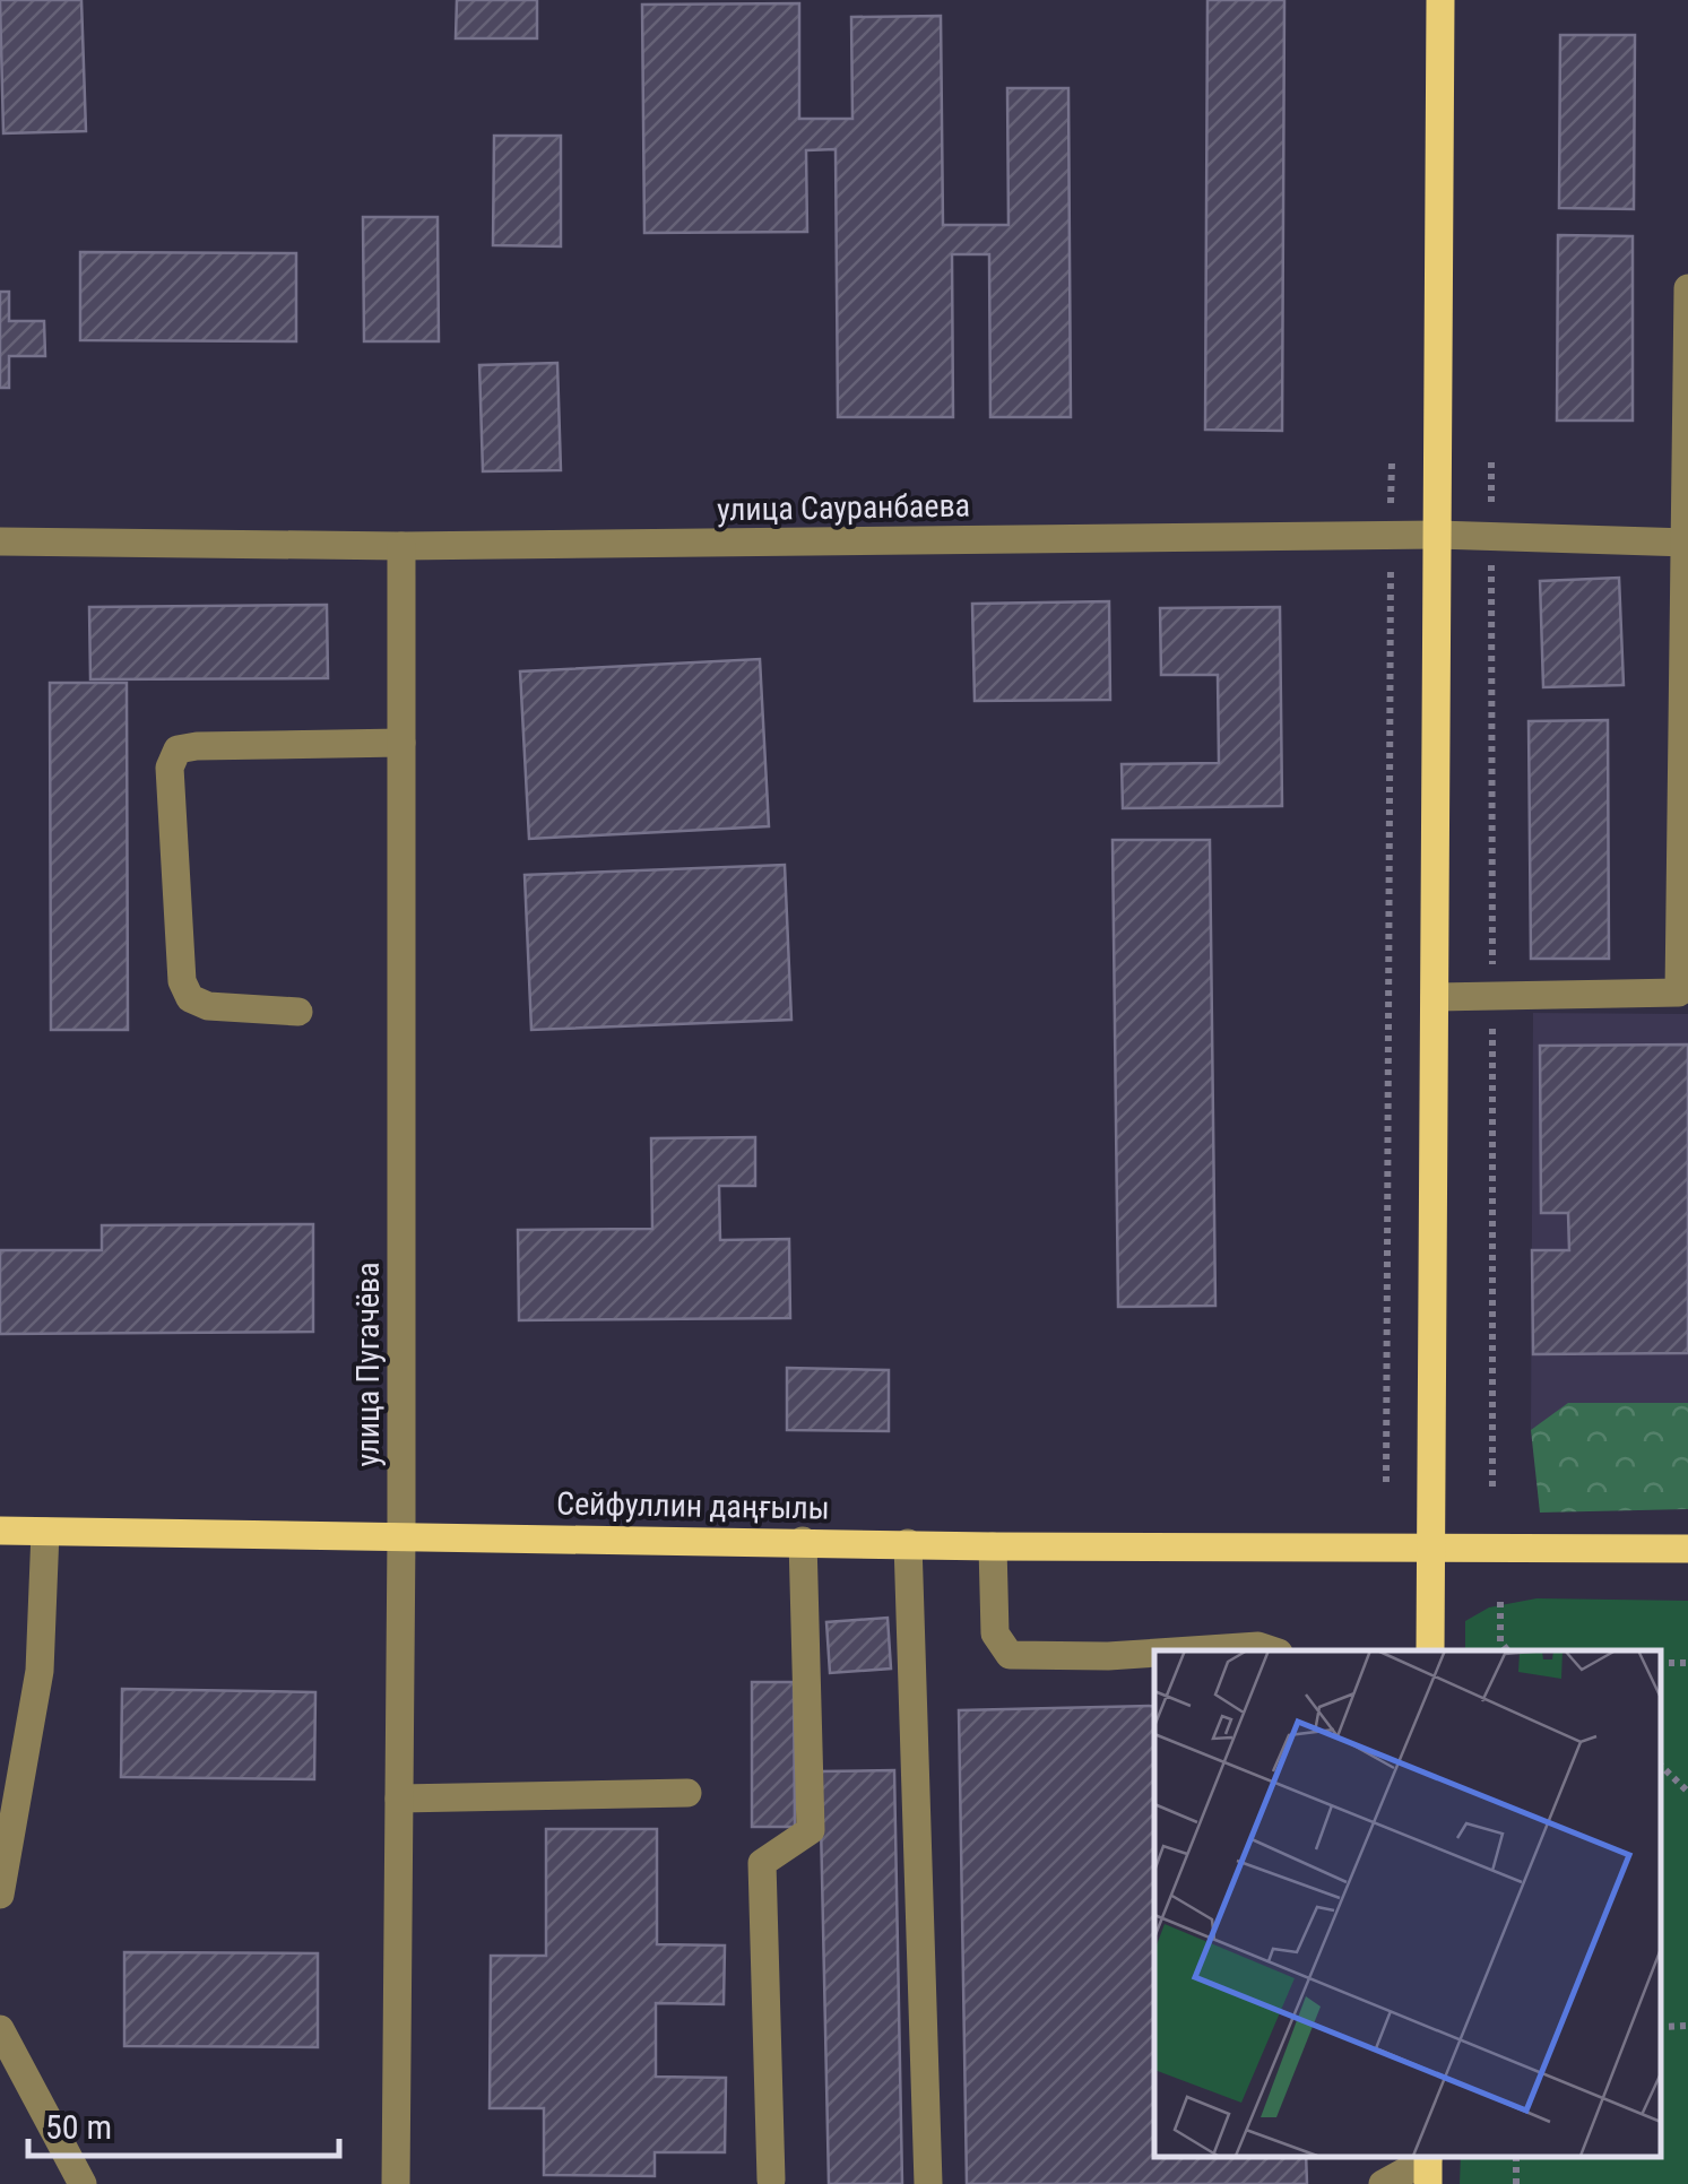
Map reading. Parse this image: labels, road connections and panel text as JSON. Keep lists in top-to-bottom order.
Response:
{
  "streets": {
    "main road": ["Сейфуллин даңғылы"],
    "street": ["улица Сауранбаева", "улица Пугачёва"]
  },
  "crossings": [
    ["улица Сауранбаева", "улица Пугачёва"],
    ["улица Пугачёва", "Сейфуллин даңғылы"]
  ],
  "scale_bar": "50 m"
}
